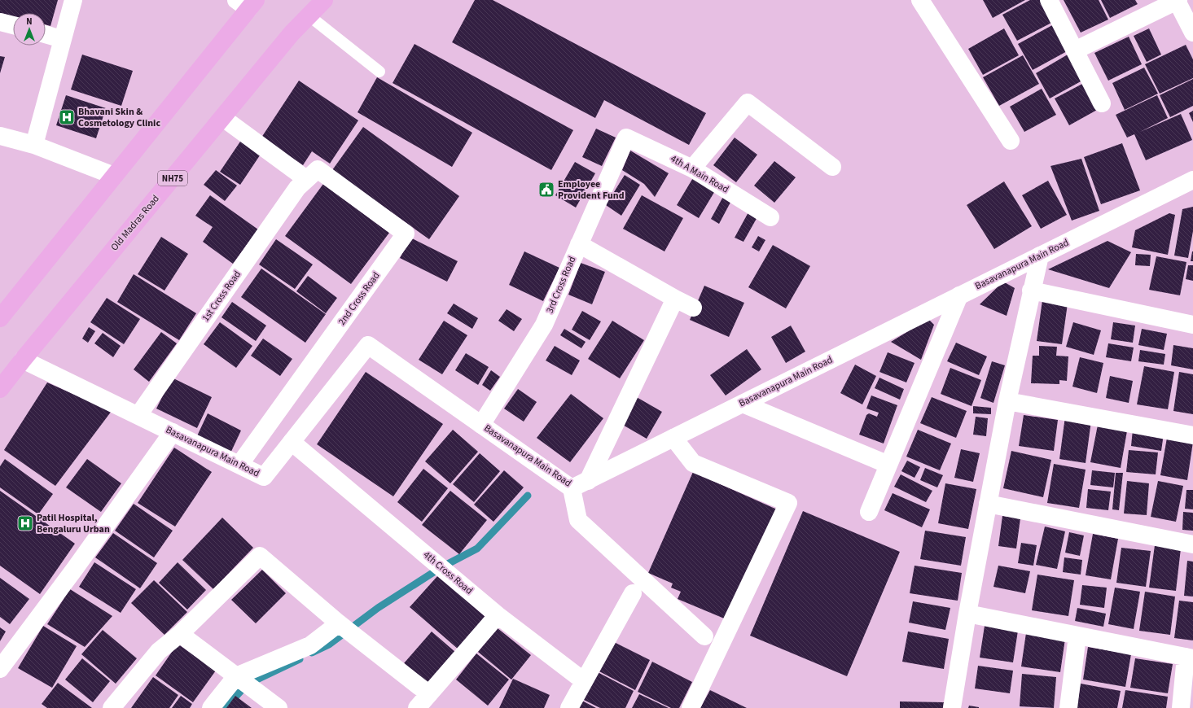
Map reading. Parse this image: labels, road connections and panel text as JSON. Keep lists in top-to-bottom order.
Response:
{
  "streets": {
    "highway": ["NH75", "Old Madras Road"],
    "street": [
      "4th A Main Road",
      "Basavanapura Main Road",
      "3rd Cross Road",
      "1st Cross Road",
      "2nd Cross Road",
      "4th Cross Road"
    ]
  },
  "crossings": [
    ["4th A Main Road", "3rd Cross Road"],
    ["Old Madras Road", "Basavanapura Main Road"],
    ["Basavanapura Main Road", "3rd Cross Road"],
    ["Basavanapura Main Road", "1st Cross Road"],
    ["Basavanapura Main Road", "2nd Cross Road"],
    ["Basavanapura Main Road", "4th Cross Road"],
    ["1st Cross Road", "2nd Cross Road"]
  ],
  "places": {
    "hospital": ["Bhavani Skin & Cosmetology Clinic", "Patil Hospital, Bengaluru Urban"],
    "public building": ["Employee Provident Fund"]
  },
  "north": "top"
}
